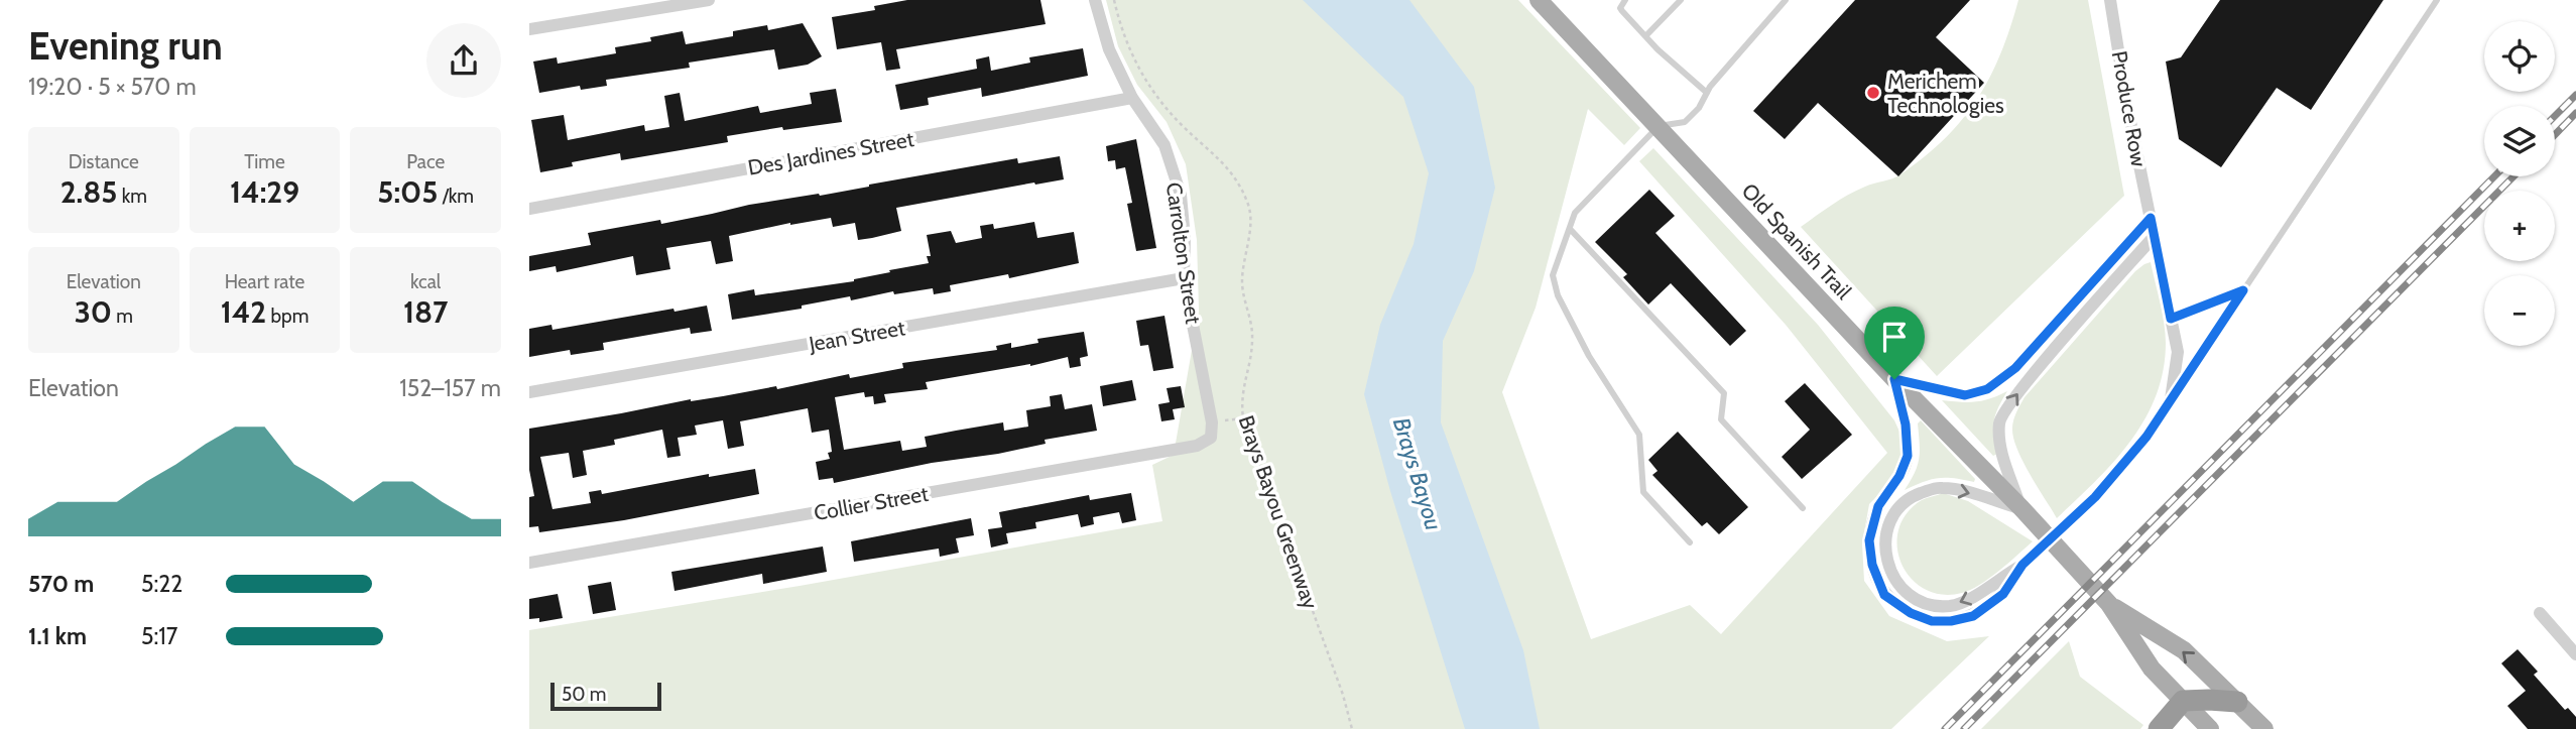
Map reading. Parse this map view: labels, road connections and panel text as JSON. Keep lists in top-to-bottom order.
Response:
{
  "streets": {
    "main road": ["Old Spanish Trail"],
    "street": [
      "Produce Row",
      "Des Jardines Street",
      "Carrolton Street",
      "Jean Street",
      "Collier Street"
    ],
    "path": ["Brays Bayou Greenway"]
  },
  "crossings": [
    ["Produce Row", "Old Spanish Trail"],
    ["Des Jardines Street", "Carrolton Street"],
    ["Carrolton Street", "Jean Street"],
    ["Carrolton Street", "Collier Street"]
  ],
  "water": ["Brays Bayou"],
  "places": ["Merichem Technologies"],
  "scale_bar": "50 m",
  "page": {
    "heading": ["Evening run", "19:20 · 5 × 570 m"],
    "map_buttons": ["+", "−"],
    "stats": [
      ["Distance", "2.85 km"],
      ["Time", "14:29"],
      ["Pace", "5:05 /km"],
      ["Elevation", "30 m"],
      ["Heart rate", "142 bpm"],
      ["kcal", "187"]
    ],
    "chart": ["Elevation", "152–157 m"],
    "list": [
      {
        "name": "570 m",
        "note": "5:22"
      },
      {
        "name": "1.1 km",
        "note": "5:17"
      }
    ],
    "scale": "50 m"
  }
}
